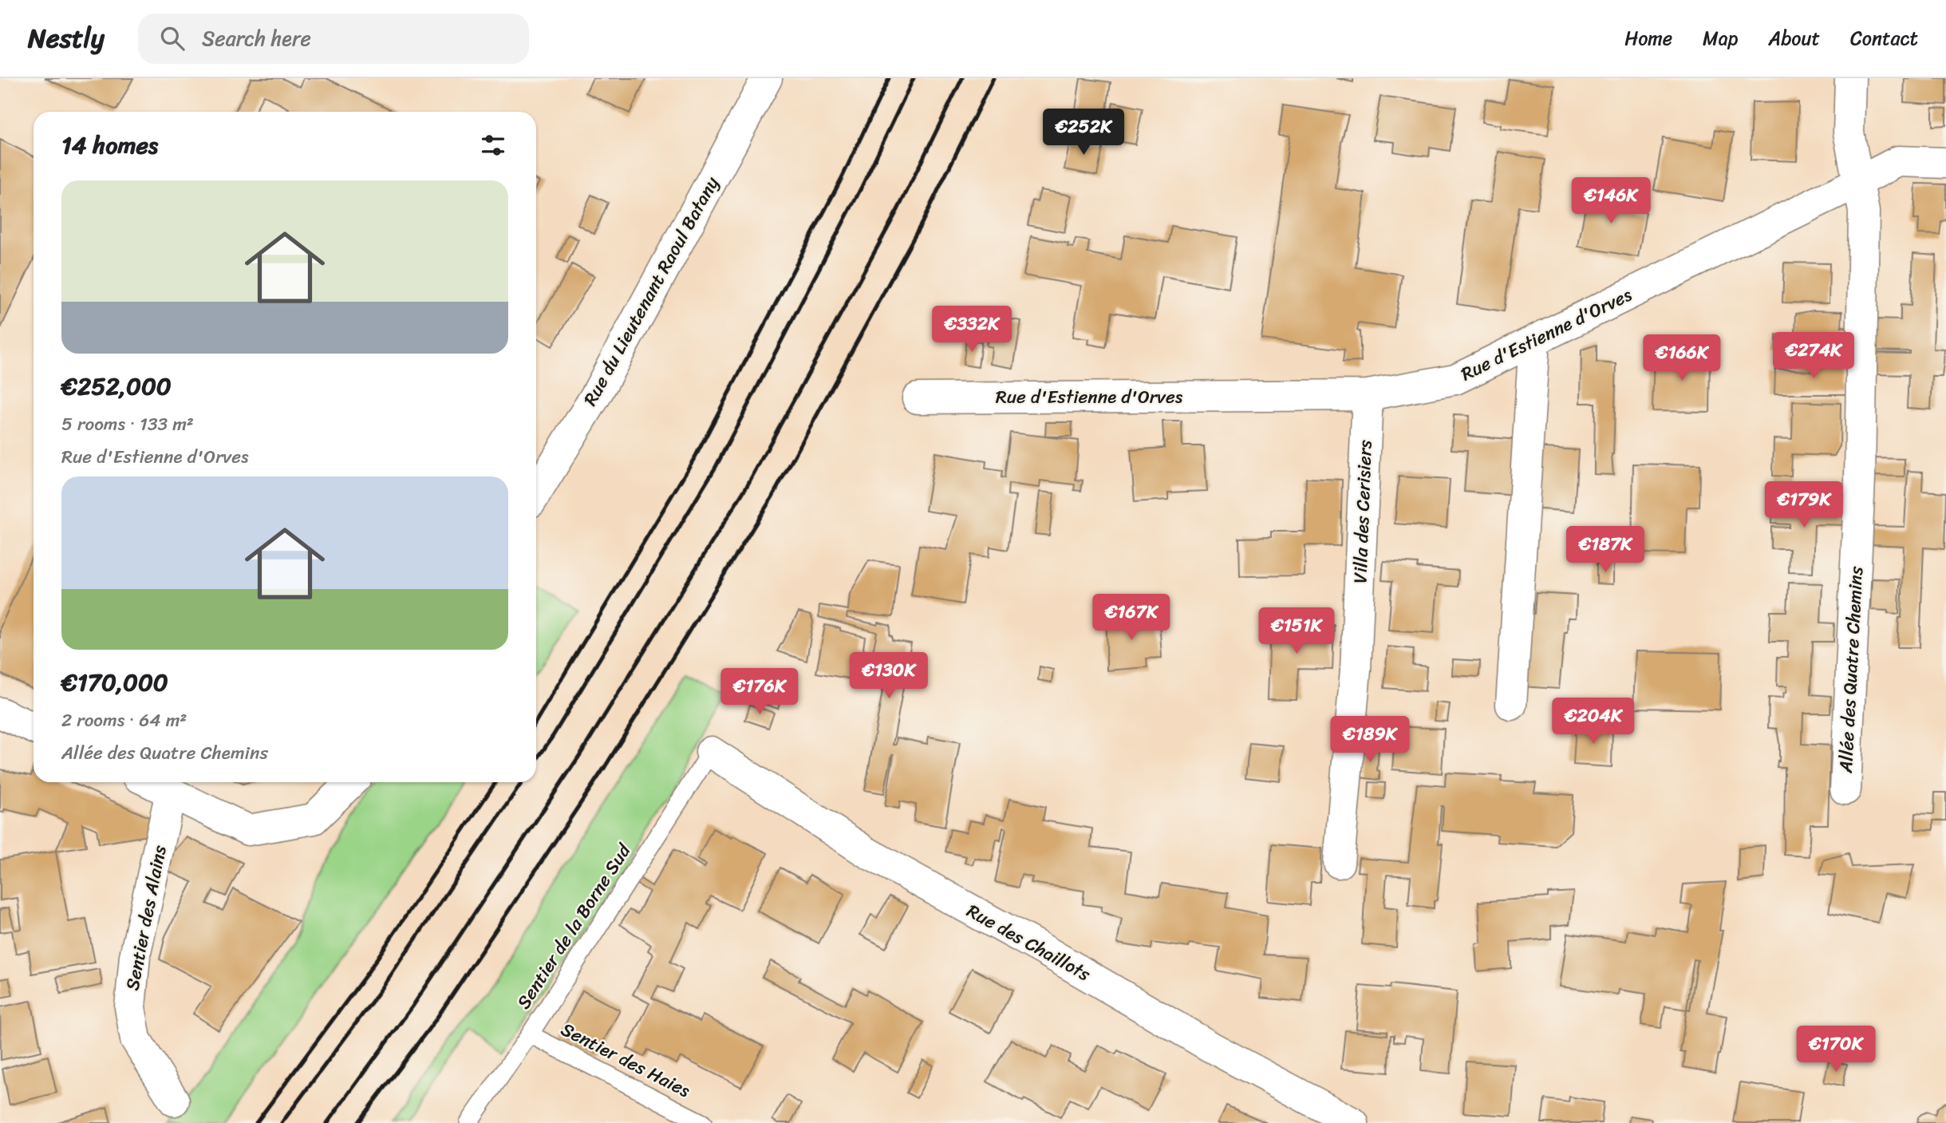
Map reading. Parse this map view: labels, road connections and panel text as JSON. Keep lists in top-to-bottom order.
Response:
{
  "streets": {
    "street": [
      "Rue du Lieutenant Raoul Batany",
      "Rue d'Estienne d'Orves",
      "Villa des Cerisiers",
      "Allée des Quatre Chemins",
      "Sentier des Alains",
      "Rue des Chaillots"
    ],
    "lane": ["Sentier de la Borne Sud", "Sentier des Haies"]
  },
  "crossings": [
    ["Rue d'Estienne d'Orves", "Villa des Cerisiers"],
    ["Rue d'Estienne d'Orves", "Allée des Quatre Chemins"],
    ["Sentier de la Borne Sud", "Rue des Chaillots"],
    ["Sentier de la Borne Sud", "Sentier des Haies"]
  ],
  "page": {
    "header": "Nestly",
    "search": "Search here",
    "nav": [
      "Home",
      "Map",
      "About",
      "Contact"
    ],
    "price": [
      "€252K",
      "€146K",
      "€332K",
      "€274K",
      "€166K",
      "€179K",
      "€187K",
      "€167K",
      "€151K",
      "€130K",
      "€176K",
      "€204K",
      "€189K",
      "€170K"
    ],
    "heading": "14 homes",
    "list": [
      {
        "name": "€252,000",
        "note": "5 rooms · 133 m² · Rue d'Estienne d'Orves"
      },
      {
        "name": "€170,000",
        "note": "2 rooms · 64 m² · Allée des Quatre Chemins"
      }
    ]
  }
}
